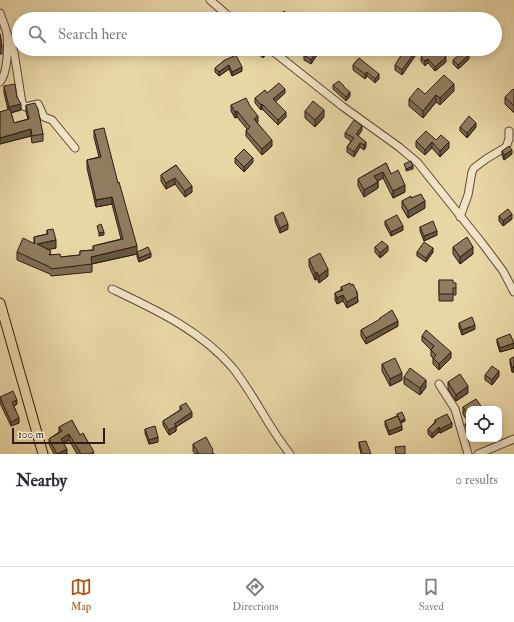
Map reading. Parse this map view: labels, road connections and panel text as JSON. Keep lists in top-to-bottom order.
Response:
{
  "scale_bar": "100 m",
  "page": {
    "search": "Search here",
    "scale": "100 m",
    "heading": ["Nearby", "0 results"],
    "nav": ["Map", "Directions", "Saved"]
  }
}
